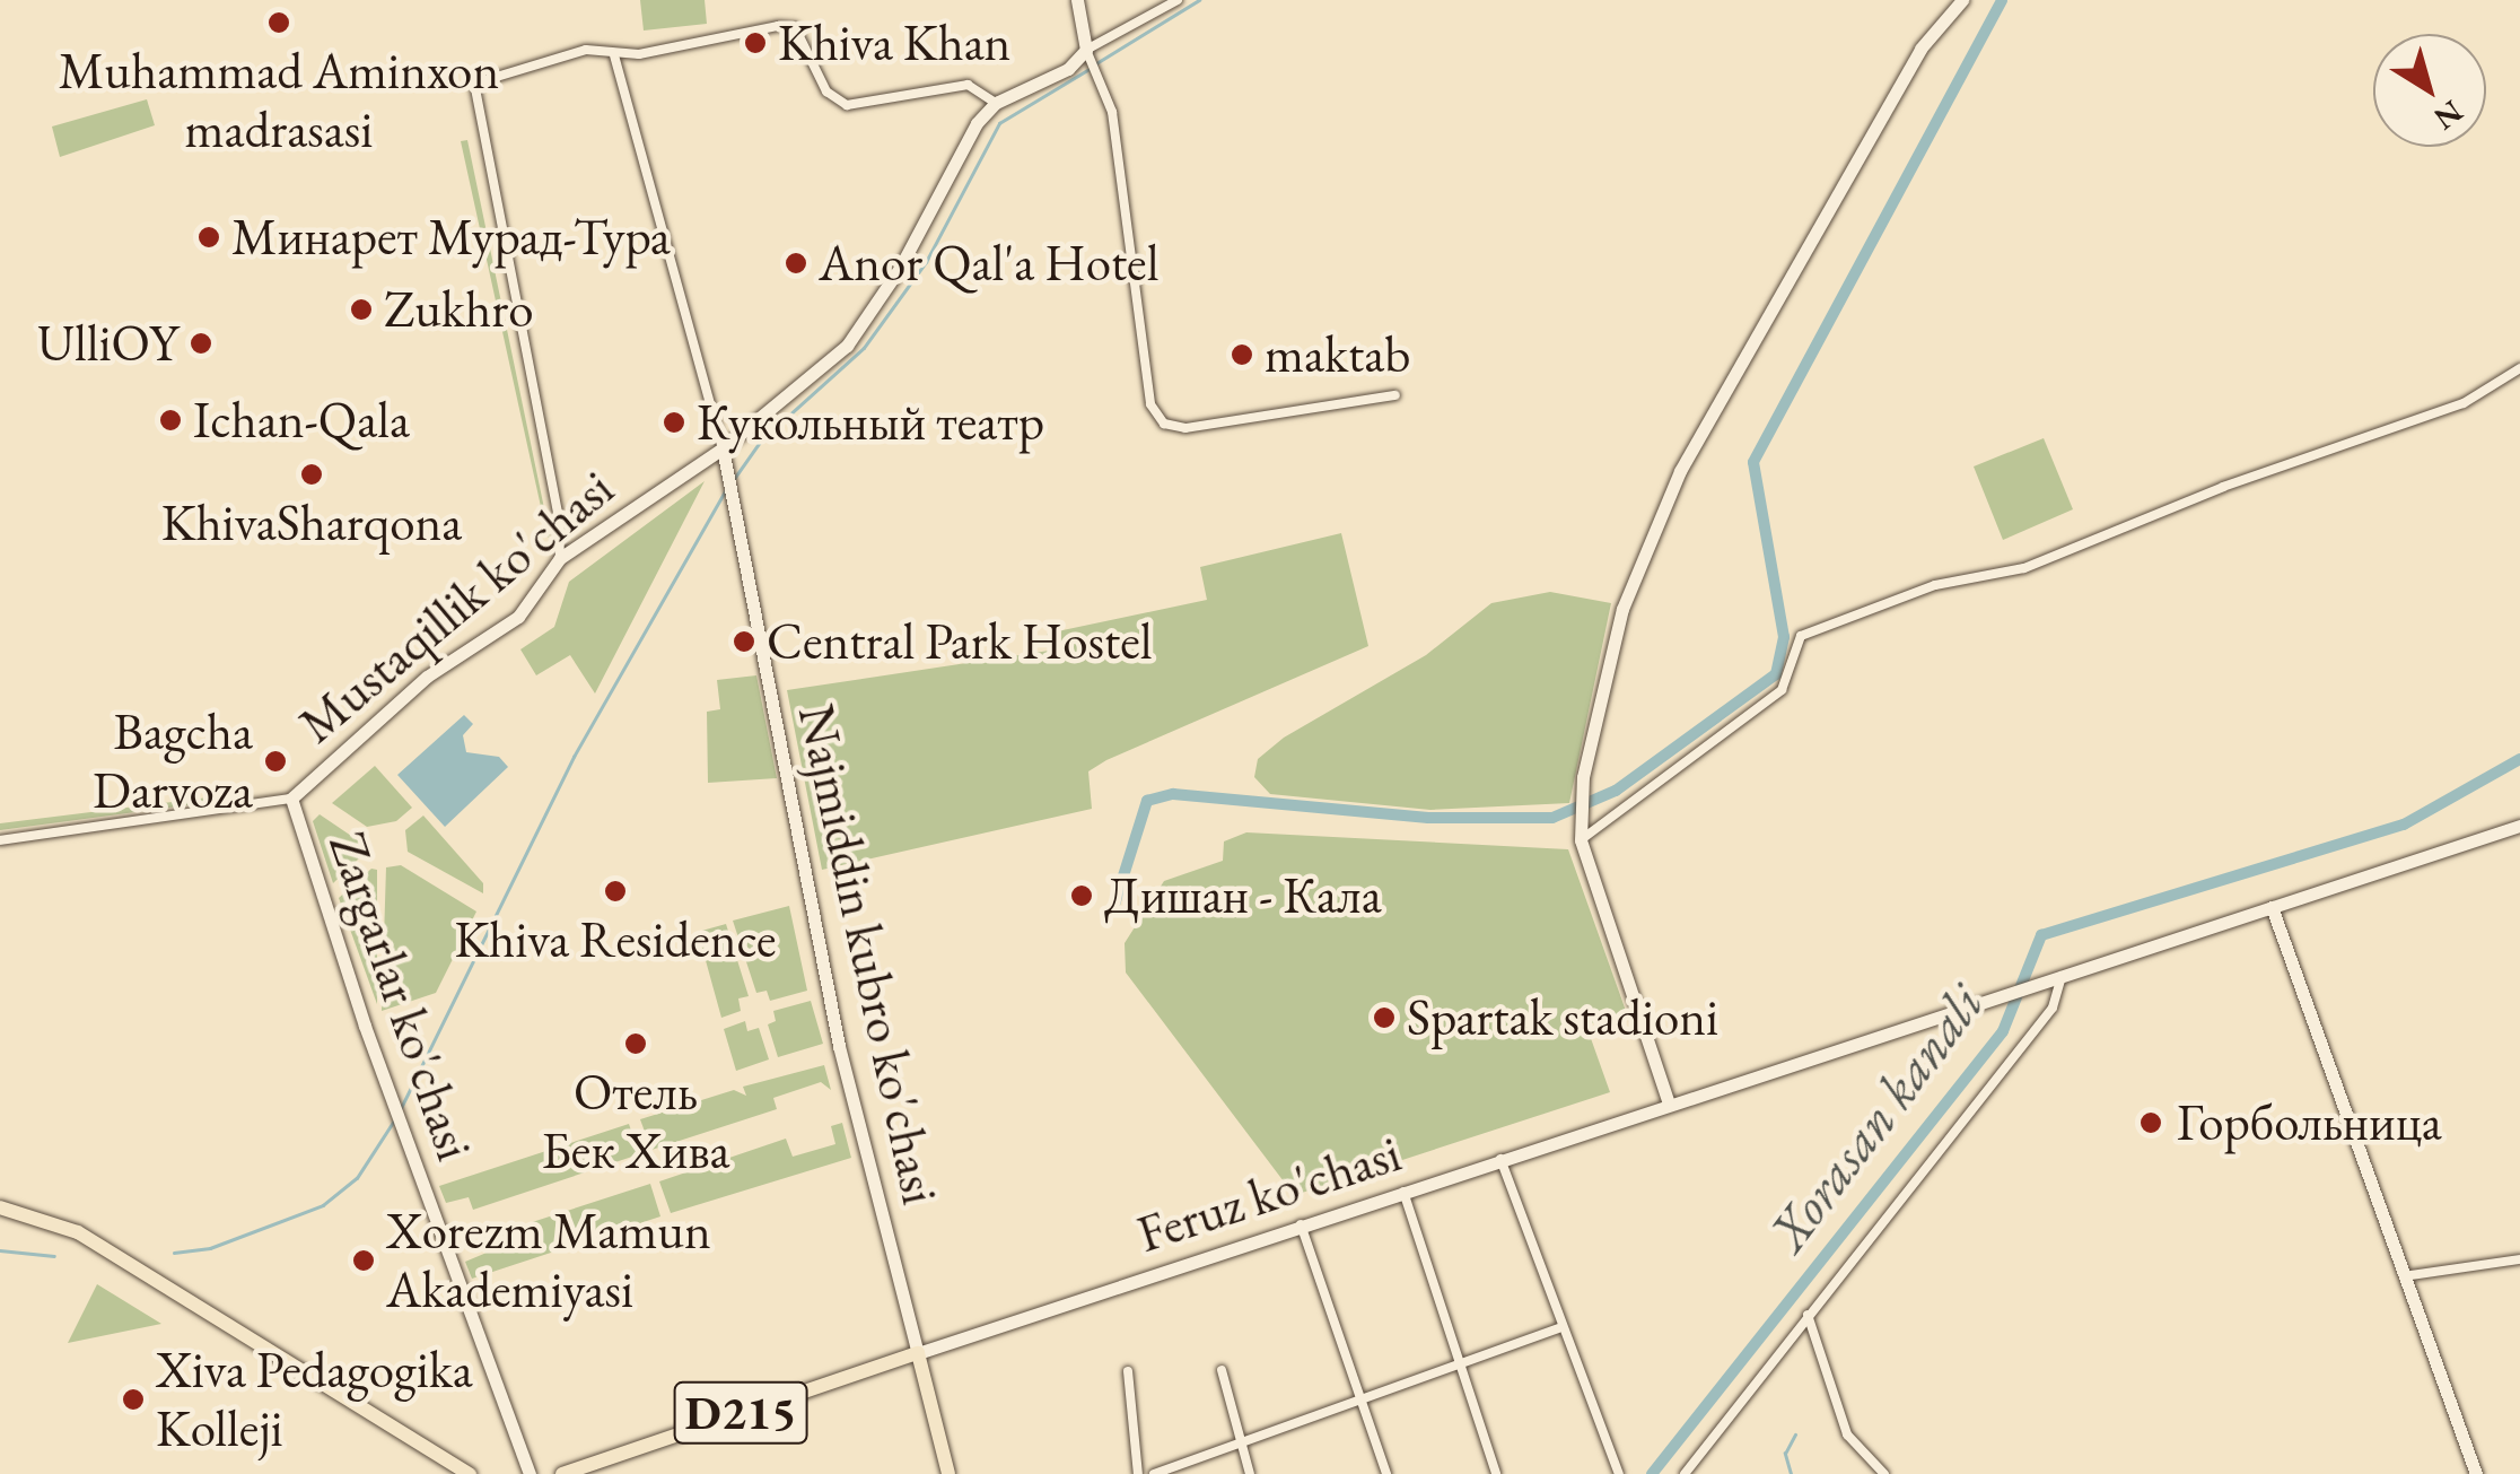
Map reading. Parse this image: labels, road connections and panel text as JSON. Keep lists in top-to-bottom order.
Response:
{
  "streets": {
    "main road": [
      "Mustaqillik ko'chasi",
      "Najmiddin kubro ko'chasi",
      "Zargarlar ko'chasi",
      "Feruz ko'chasi",
      "D215"
    ]
  },
  "crossings": [
    ["Mustaqillik ko'chasi", "Najmiddin kubro ko'chasi"],
    ["Mustaqillik ko'chasi", "Zargarlar ko'chasi"],
    ["Najmiddin kubro ko'chasi", "Feruz ko'chasi"]
  ],
  "water": ["Xorasan kanali"],
  "places": [
    "Muhammad Aminxon madrasasi",
    "Khiva Khan",
    "Минарет Мурад-Тура",
    "Anor Qal'a Hotel",
    "Zukhro",
    "UlliOY",
    "maktab",
    "Ichan-Qala",
    "Кукольный театр",
    "KhivaSharqona",
    "Central Park Hostel",
    "Bagcha Darvoza",
    "Khiva Residence",
    "Дишан - Кала",
    "Spartak stadioni",
    "Отель Бек Хива",
    "Горбольница",
    "Xorezm Mamun Akademiyasi",
    "Xiva Pedagogika Kolleji"
  ],
  "north": "bottom right"
}
